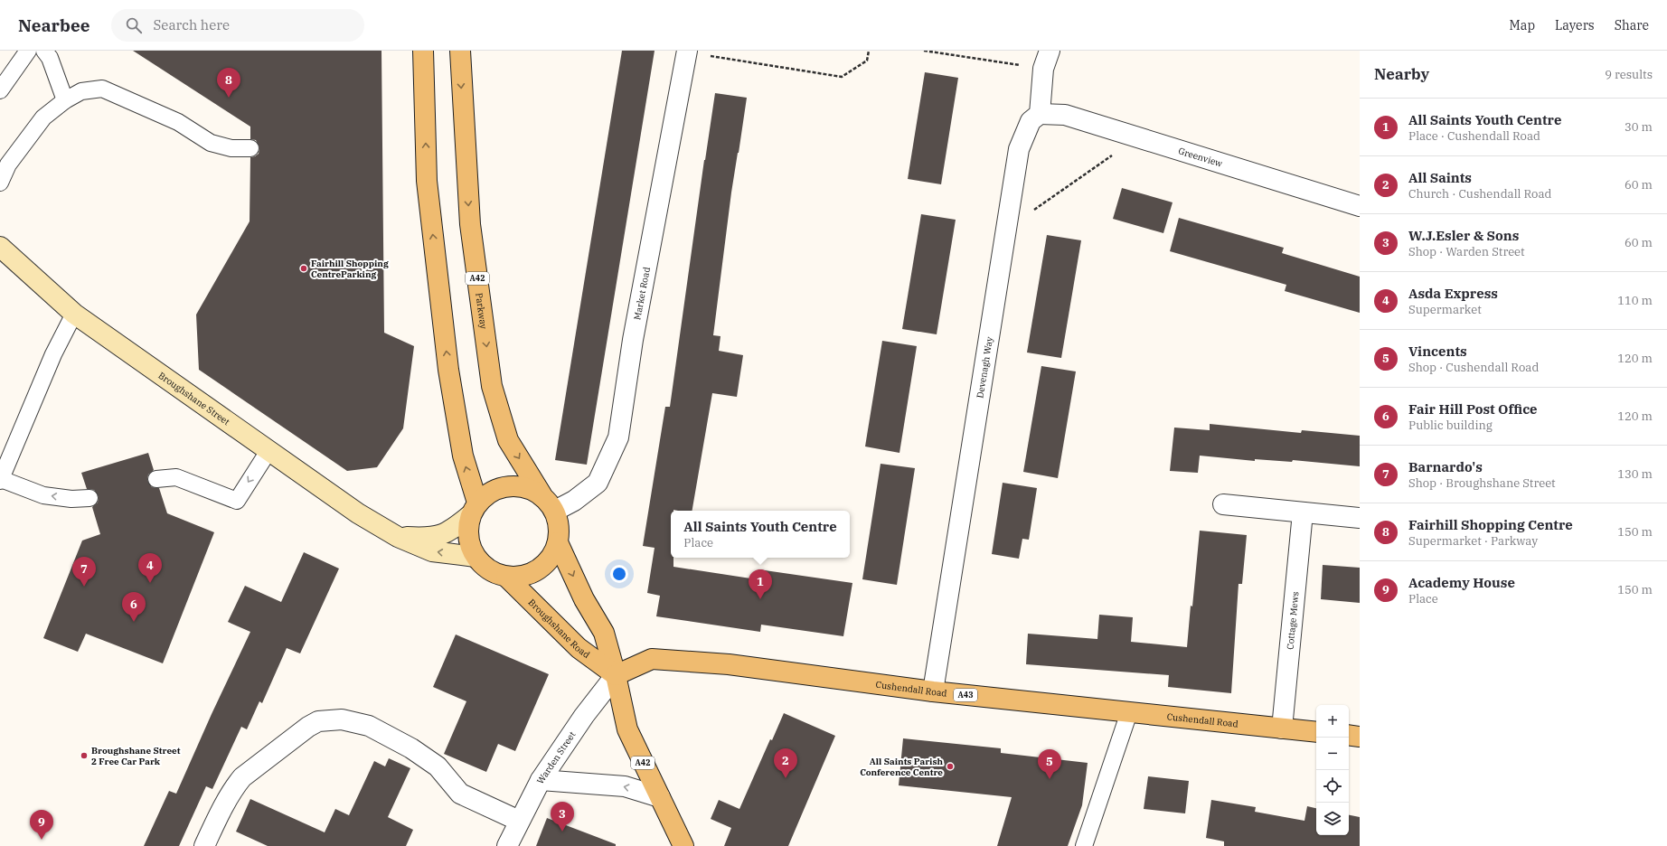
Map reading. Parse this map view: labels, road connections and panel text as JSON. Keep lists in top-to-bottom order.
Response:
{
  "streets": {
    "main road": [
      "A42",
      "Parkway",
      "Broughshane Road",
      "Cushendall Road",
      "A43"
    ],
    "street": [
      "Greenview",
      "Market Road",
      "Devenagh Way",
      "Broughshane Street",
      "Cottage Mews",
      "Warden Street"
    ]
  },
  "crossings": [
    ["Greenview", "Devenagh Way"],
    ["A42", "Market Road"],
    ["A42", "Parkway"],
    ["A42", "Broughshane Street"],
    ["A42", "Broughshane Road"],
    ["A42", "Cushendall Road"],
    ["A42", "Warden Street"],
    ["Market Road", "Parkway"],
    ["Market Road", "Broughshane Street"],
    ["Market Road", "Broughshane Road"],
    ["Parkway", "Broughshane Street"],
    ["Parkway", "Broughshane Road"],
    ["Devenagh Way", "Cushendall Road"],
    ["Broughshane Street", "Broughshane Road"],
    ["Cottage Mews", "Cushendall Road"],
    ["Broughshane Road", "Cushendall Road"],
    ["Broughshane Road", "Warden Street"],
    ["Cushendall Road", "Warden Street"]
  ],
  "places": ["Fairhill Shopping CentreParking", "Broughshane Street 2 Free Car Park", "All Saints Parish Conference Centre"],
  "page": {
    "header": "Nearbee",
    "search": "Search here",
    "nav": ["Map", "Layers", "Share"],
    "heading": ["Nearby", "9 results"],
    "pins": [
      "8",
      "4",
      "7",
      "1",
      "6",
      "2",
      "5",
      "3",
      "9"
    ],
    "list": [
      {
        "mark": "1",
        "name": "All Saints Youth Centre",
        "note": "Place · Cushendall Road",
        "value": "30 m"
      },
      {
        "mark": "2",
        "name": "All Saints",
        "note": "Church · Cushendall Road",
        "value": "60 m"
      },
      {
        "mark": "3",
        "name": "W.J.Esler & Sons",
        "note": "Shop · Warden Street",
        "value": "60 m"
      },
      {
        "mark": "4",
        "name": "Asda Express",
        "note": "Supermarket",
        "value": "110 m"
      },
      {
        "mark": "5",
        "name": "Vincents",
        "note": "Shop · Cushendall Road",
        "value": "120 m"
      },
      {
        "mark": "6",
        "name": "Fair Hill Post Office",
        "note": "Public building",
        "value": "120 m"
      },
      {
        "mark": "7",
        "name": "Barnardo's",
        "note": "Shop · Broughshane Street",
        "value": "130 m"
      },
      {
        "mark": "8",
        "name": "Fairhill Shopping Centre",
        "note": "Supermarket · Parkway",
        "value": "150 m"
      },
      {
        "mark": "9",
        "name": "Academy House",
        "note": "Place",
        "value": "150 m"
      }
    ],
    "popup": ["All Saints Youth Centre", "Place"],
    "map_buttons": ["+", "−"]
  }
}
